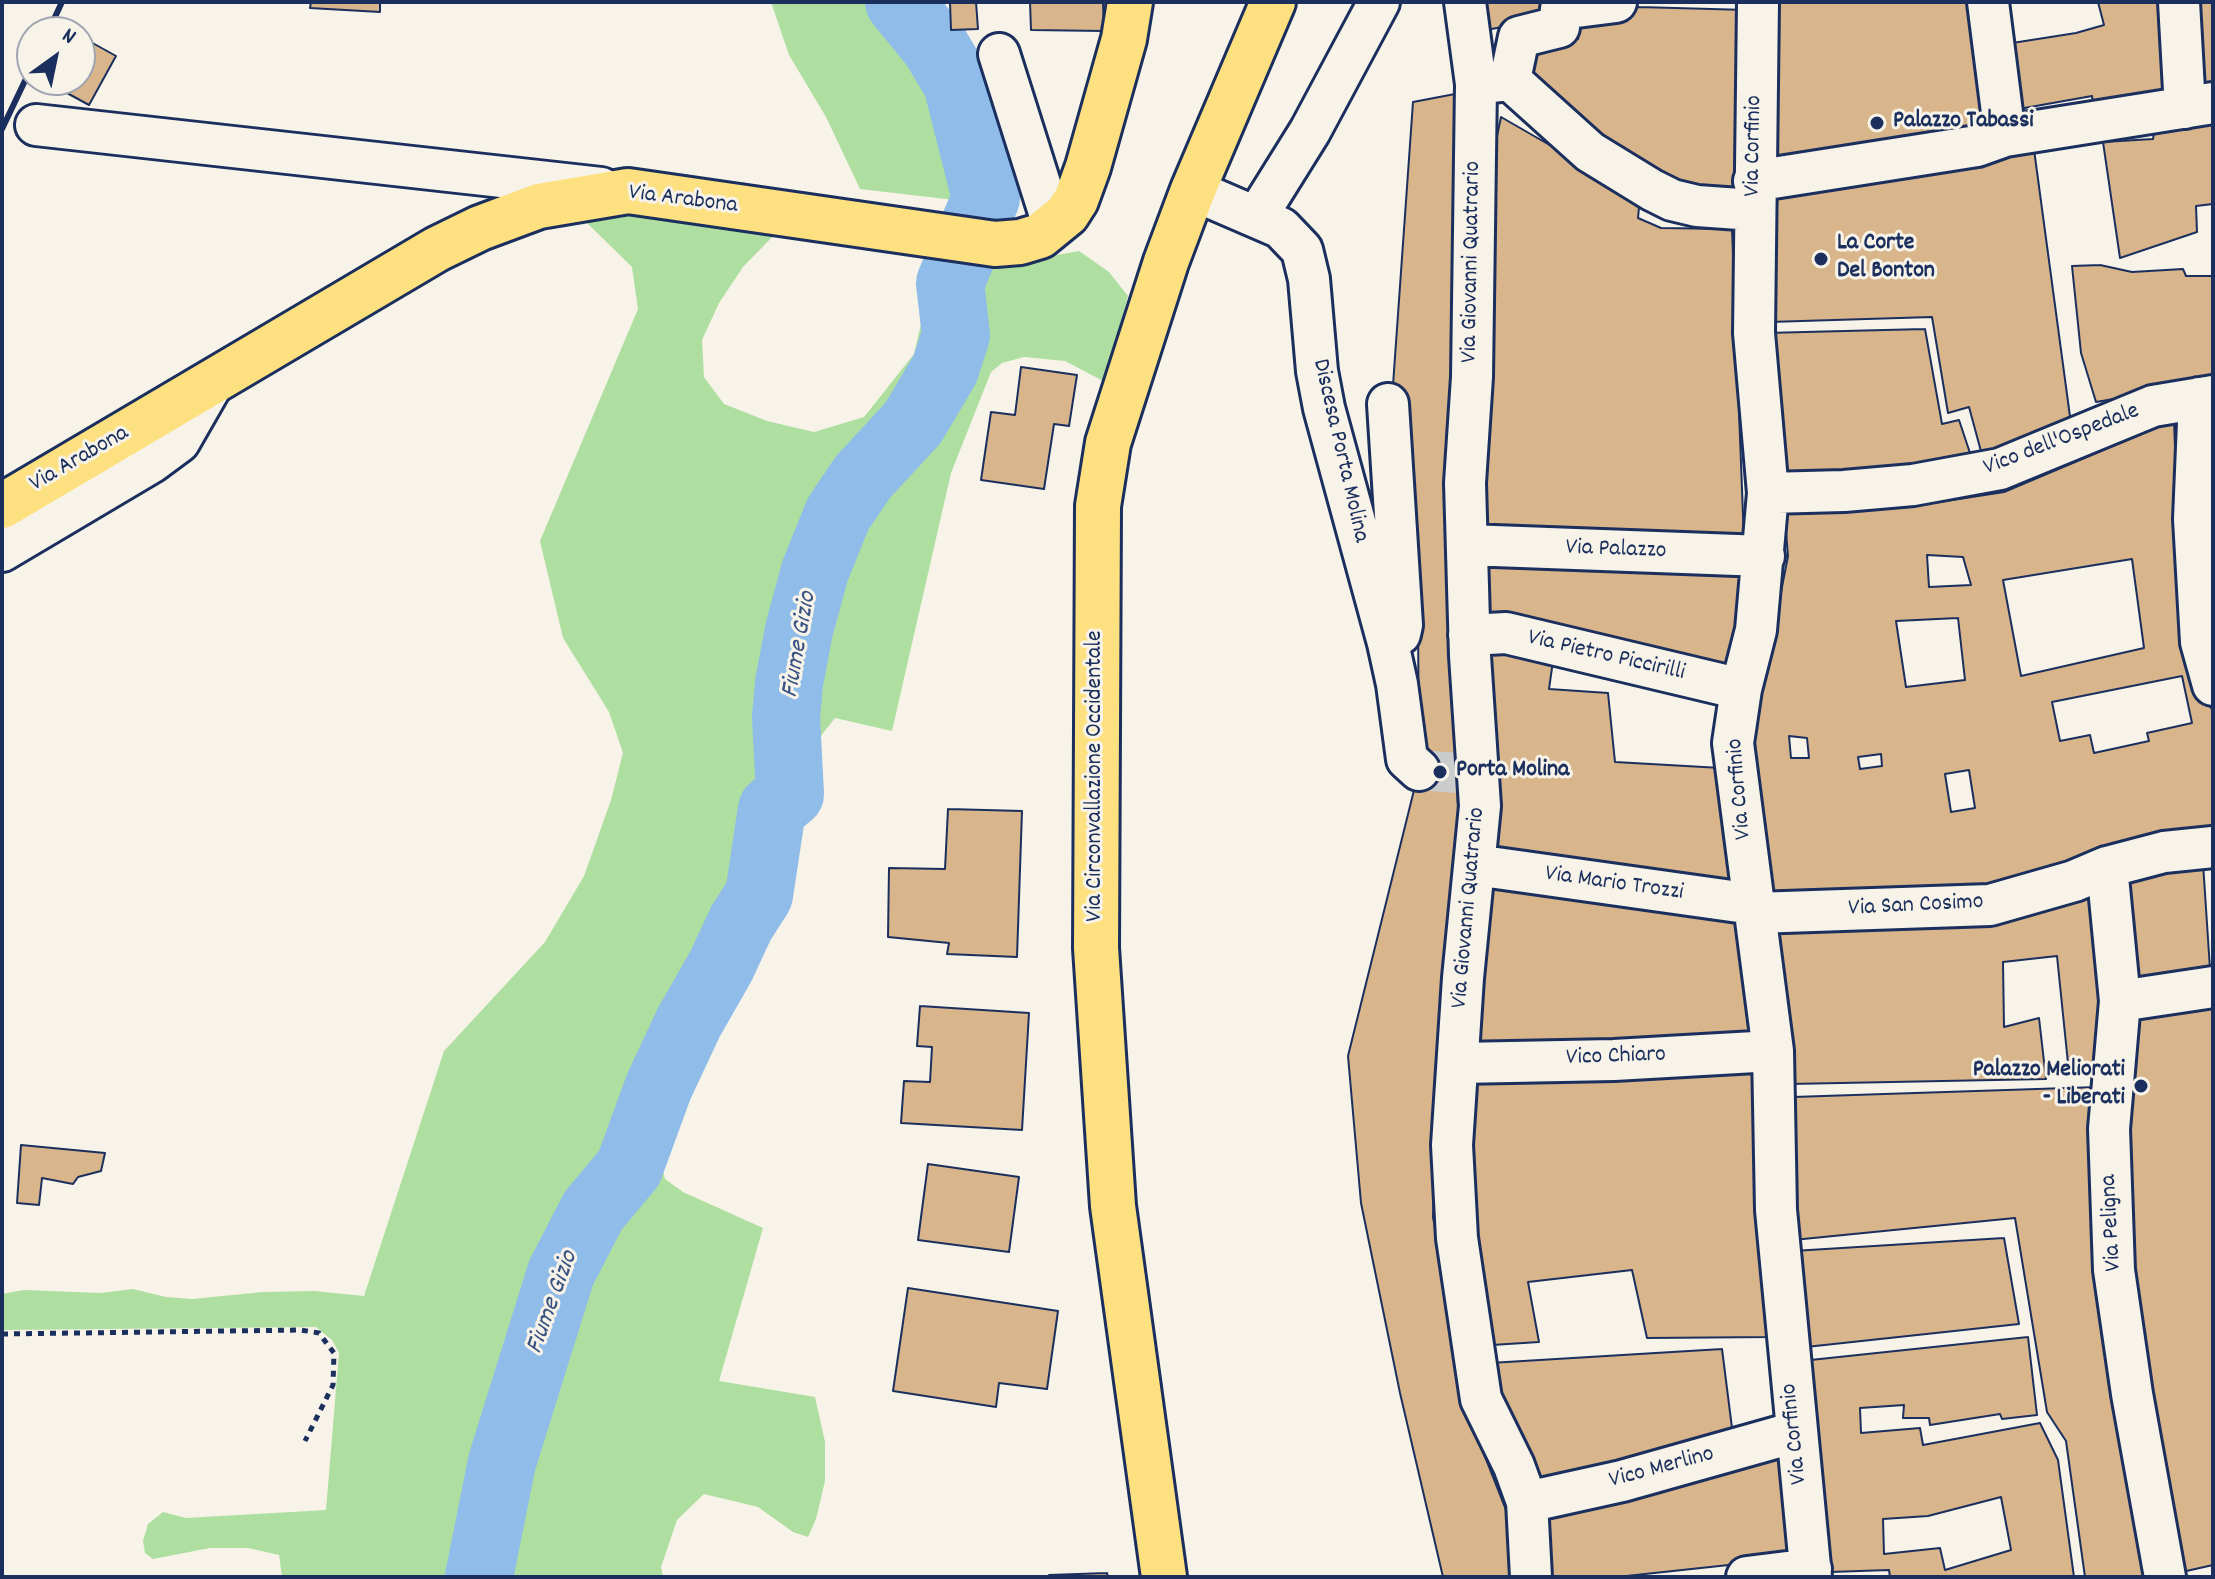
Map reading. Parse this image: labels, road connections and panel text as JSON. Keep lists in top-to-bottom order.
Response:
{
  "streets": {
    "main road": ["Via Arabona", "Via Circonvallazione Occidentale"],
    "street": [
      "Via Corfinio",
      "Via Giovanni Quatrario",
      "Vico dell'Ospedale",
      "Discesa Porta Molina",
      "Via Palazzo",
      "Via Pietro Piccirilli",
      "Via Mario Trozzi",
      "Via San Cosimo",
      "Vico Chiaro",
      "Via Peligna",
      "Vico Merlino"
    ]
  },
  "crossings": [
    ["Via Corfinio", "Vico dell'Ospedale"],
    ["Via Corfinio", "Via Palazzo"],
    ["Via Corfinio", "Via Pietro Piccirilli"],
    ["Via Corfinio", "Via Mario Trozzi"],
    ["Via Corfinio", "Via San Cosimo"],
    ["Via Corfinio", "Vico Chiaro"],
    ["Via Corfinio", "Vico Merlino"],
    ["Via Giovanni Quatrario", "Discesa Porta Molina"],
    ["Via Giovanni Quatrario", "Via Palazzo"],
    ["Via Giovanni Quatrario", "Via Pietro Piccirilli"],
    ["Via Giovanni Quatrario", "Via Mario Trozzi"],
    ["Via Giovanni Quatrario", "Vico Chiaro"],
    ["Via Giovanni Quatrario", "Vico Merlino"],
    ["Discesa Porta Molina", "Via Circonvallazione Occidentale"],
    ["Via Mario Trozzi", "Via San Cosimo"],
    ["Via San Cosimo", "Via Peligna"]
  ],
  "water": ["Fiume Gizio"],
  "places": [
    "Palazzo Tabassi",
    "La Corte Del Bonton",
    "Porta Molina",
    "Palazzo Meliorati - Liberati"
  ],
  "north": "top right"
}
